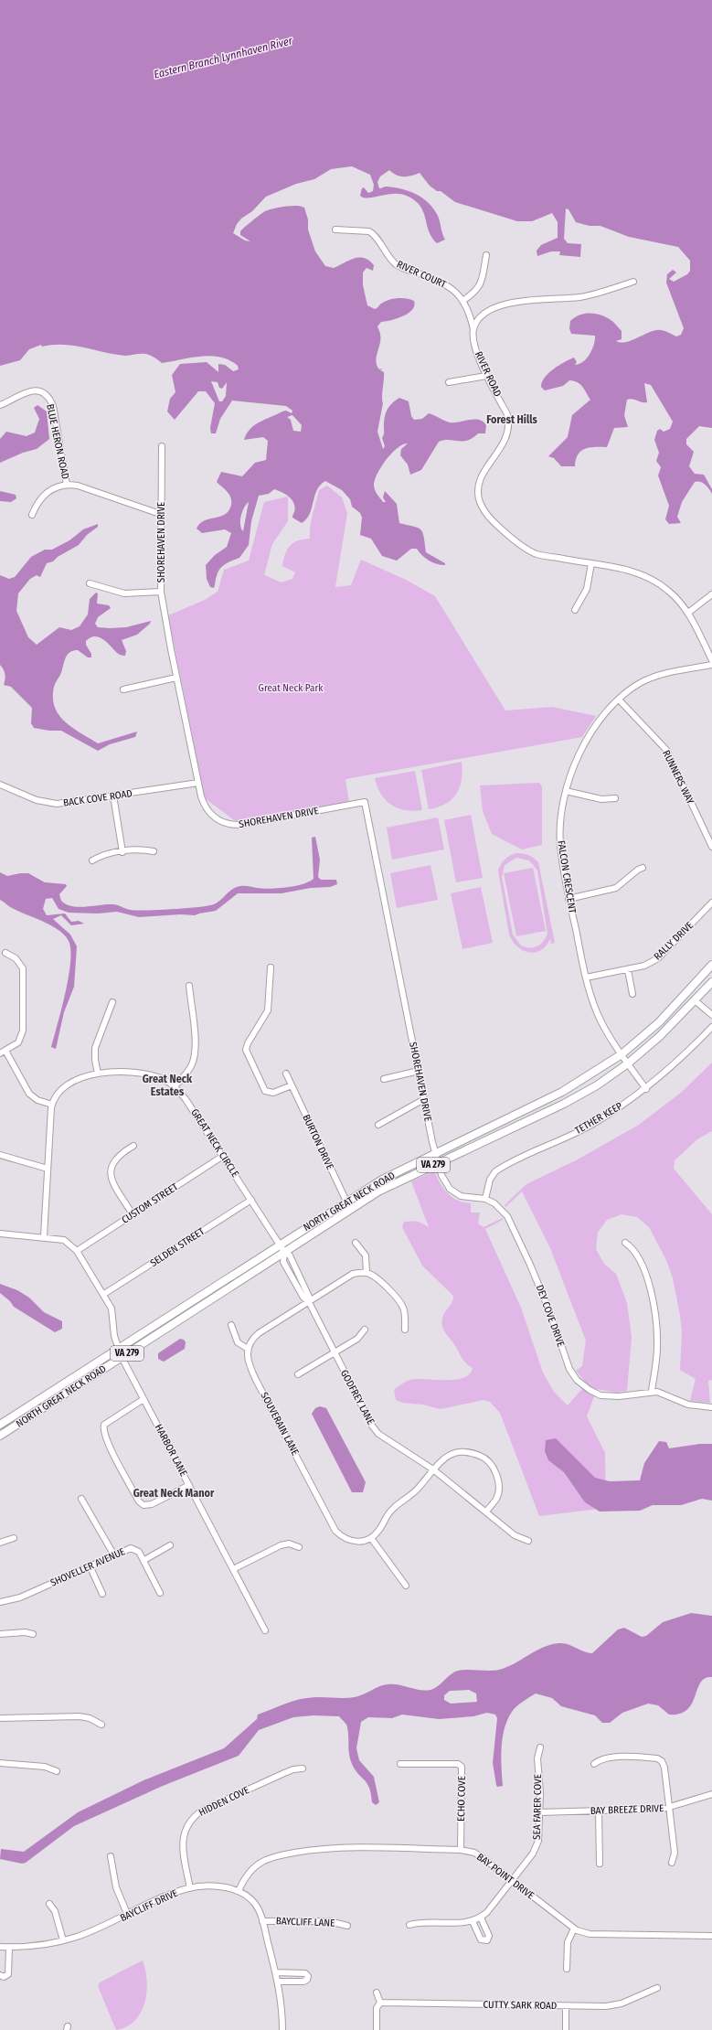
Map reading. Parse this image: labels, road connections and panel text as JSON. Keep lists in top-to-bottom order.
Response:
{
  "streets": {
    "main road": ["VA 279", "NORTH GREAT NECK ROAD"],
    "street": [
      "RIVER COURT",
      "RIVER ROAD",
      "BLUE HERON ROAD",
      "SHOREHAVEN DRIVE",
      "RUNNERS WAY",
      "BACK COVE ROAD",
      "FALCON CRESCENT",
      "RALLY DRIVE",
      "TETHER KEEP",
      "BURTON DRIVE",
      "GREAT NECK CIRCLE",
      "CUSTOM STREET",
      "SELDEN STREET",
      "DEY COVE DRIVE",
      "GODFREY LANE",
      "SOUVERAIN LANE",
      "HARBOR LANE",
      "SHOVELLER AVENUE",
      "ECHO COVE",
      "HIDDEN COVE",
      "SEA FARER COVE",
      "BAY BREEZE DRIVE",
      "BAY POINT DRIVE",
      "BAYCLIFF DRIVE",
      "BAYCLIFF LANE",
      "CUTTY SARK ROAD"
    ]
  },
  "crossings": [
    ["RIVER COURT", "RIVER ROAD"],
    ["BLUE HERON ROAD", "SHOREHAVEN DRIVE"],
    ["SHOREHAVEN DRIVE", "BACK COVE ROAD"],
    ["SHOREHAVEN DRIVE", "NORTH GREAT NECK ROAD"],
    ["SHOREHAVEN DRIVE", "DEY COVE DRIVE"],
    ["RUNNERS WAY", "FALCON CRESCENT"],
    ["FALCON CRESCENT", "RALLY DRIVE"],
    ["FALCON CRESCENT", "TETHER KEEP"],
    ["FALCON CRESCENT", "NORTH GREAT NECK ROAD"],
    ["TETHER KEEP", "DEY COVE DRIVE"],
    ["BURTON DRIVE", "NORTH GREAT NECK ROAD"],
    ["GREAT NECK CIRCLE", "NORTH GREAT NECK ROAD"],
    ["GREAT NECK CIRCLE", "CUSTOM STREET"],
    ["GREAT NECK CIRCLE", "SELDEN STREET"],
    ["GREAT NECK CIRCLE", "GODFREY LANE"],
    ["GREAT NECK CIRCLE", "HARBOR LANE"],
    ["NORTH GREAT NECK ROAD", "DEY COVE DRIVE"],
    ["NORTH GREAT NECK ROAD", "GODFREY LANE"],
    ["NORTH GREAT NECK ROAD", "HARBOR LANE"],
    ["CUSTOM STREET", "HARBOR LANE"],
    ["SELDEN STREET", "HARBOR LANE"],
    ["ECHO COVE", "BAY POINT DRIVE"],
    ["HIDDEN COVE", "BAYCLIFF DRIVE"],
    ["SEA FARER COVE", "BAY BREEZE DRIVE"],
    ["SEA FARER COVE", "BAY POINT DRIVE"],
    ["BAY POINT DRIVE", "BAYCLIFF DRIVE"],
    ["BAYCLIFF DRIVE", "BAYCLIFF LANE"]
  ],
  "districts": ["Forest Hills", "Great Neck Estates", "Great Neck Manor"],
  "water": ["Eastern Branch Lynnhaven River"],
  "parks": ["Great Neck Park"]
}
